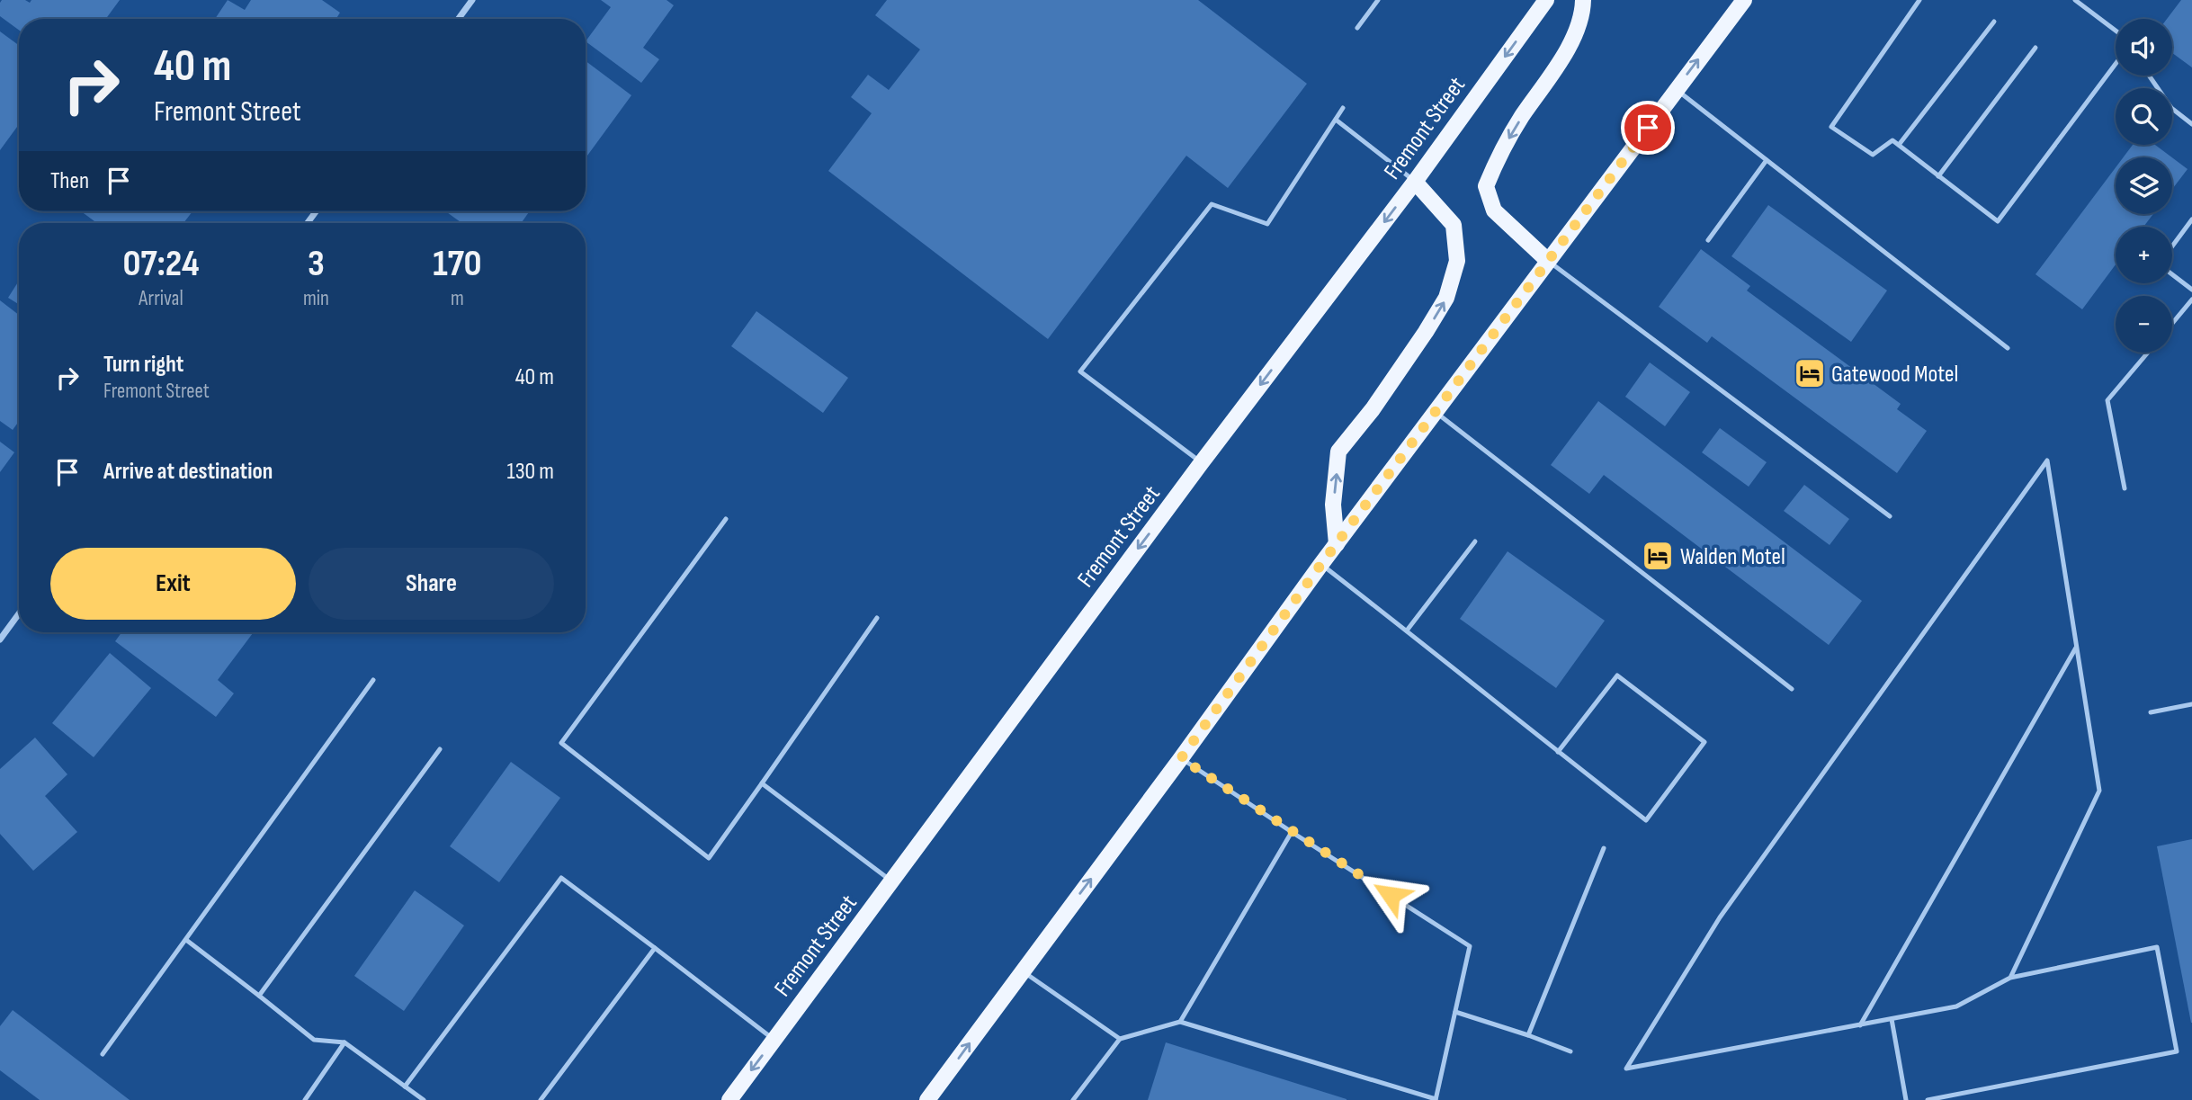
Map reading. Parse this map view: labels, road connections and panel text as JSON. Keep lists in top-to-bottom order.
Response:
{
  "streets": {
    "main road": ["Fremont Street"]
  },
  "one_way": ["Fremont Street"],
  "places": {
    "hotel": ["Gatewood Motel", "Walden Motel"]
  },
  "page": {
    "map_buttons": ["+", "−"],
    "turn": ["40 m", "Fremont Street"],
    "then": "Then",
    "eta": [
      "07:24",
      "Arrival",
      "3",
      "min",
      "170",
      "m"
    ],
    "list": [
      {
        "name": "Turn right",
        "note": "Fremont Street",
        "value": "40 m"
      },
      {
        "name": "Arrive at destination",
        "value": "130 m"
      }
    ],
    "buttons": ["Exit", "Share"]
  }
}
